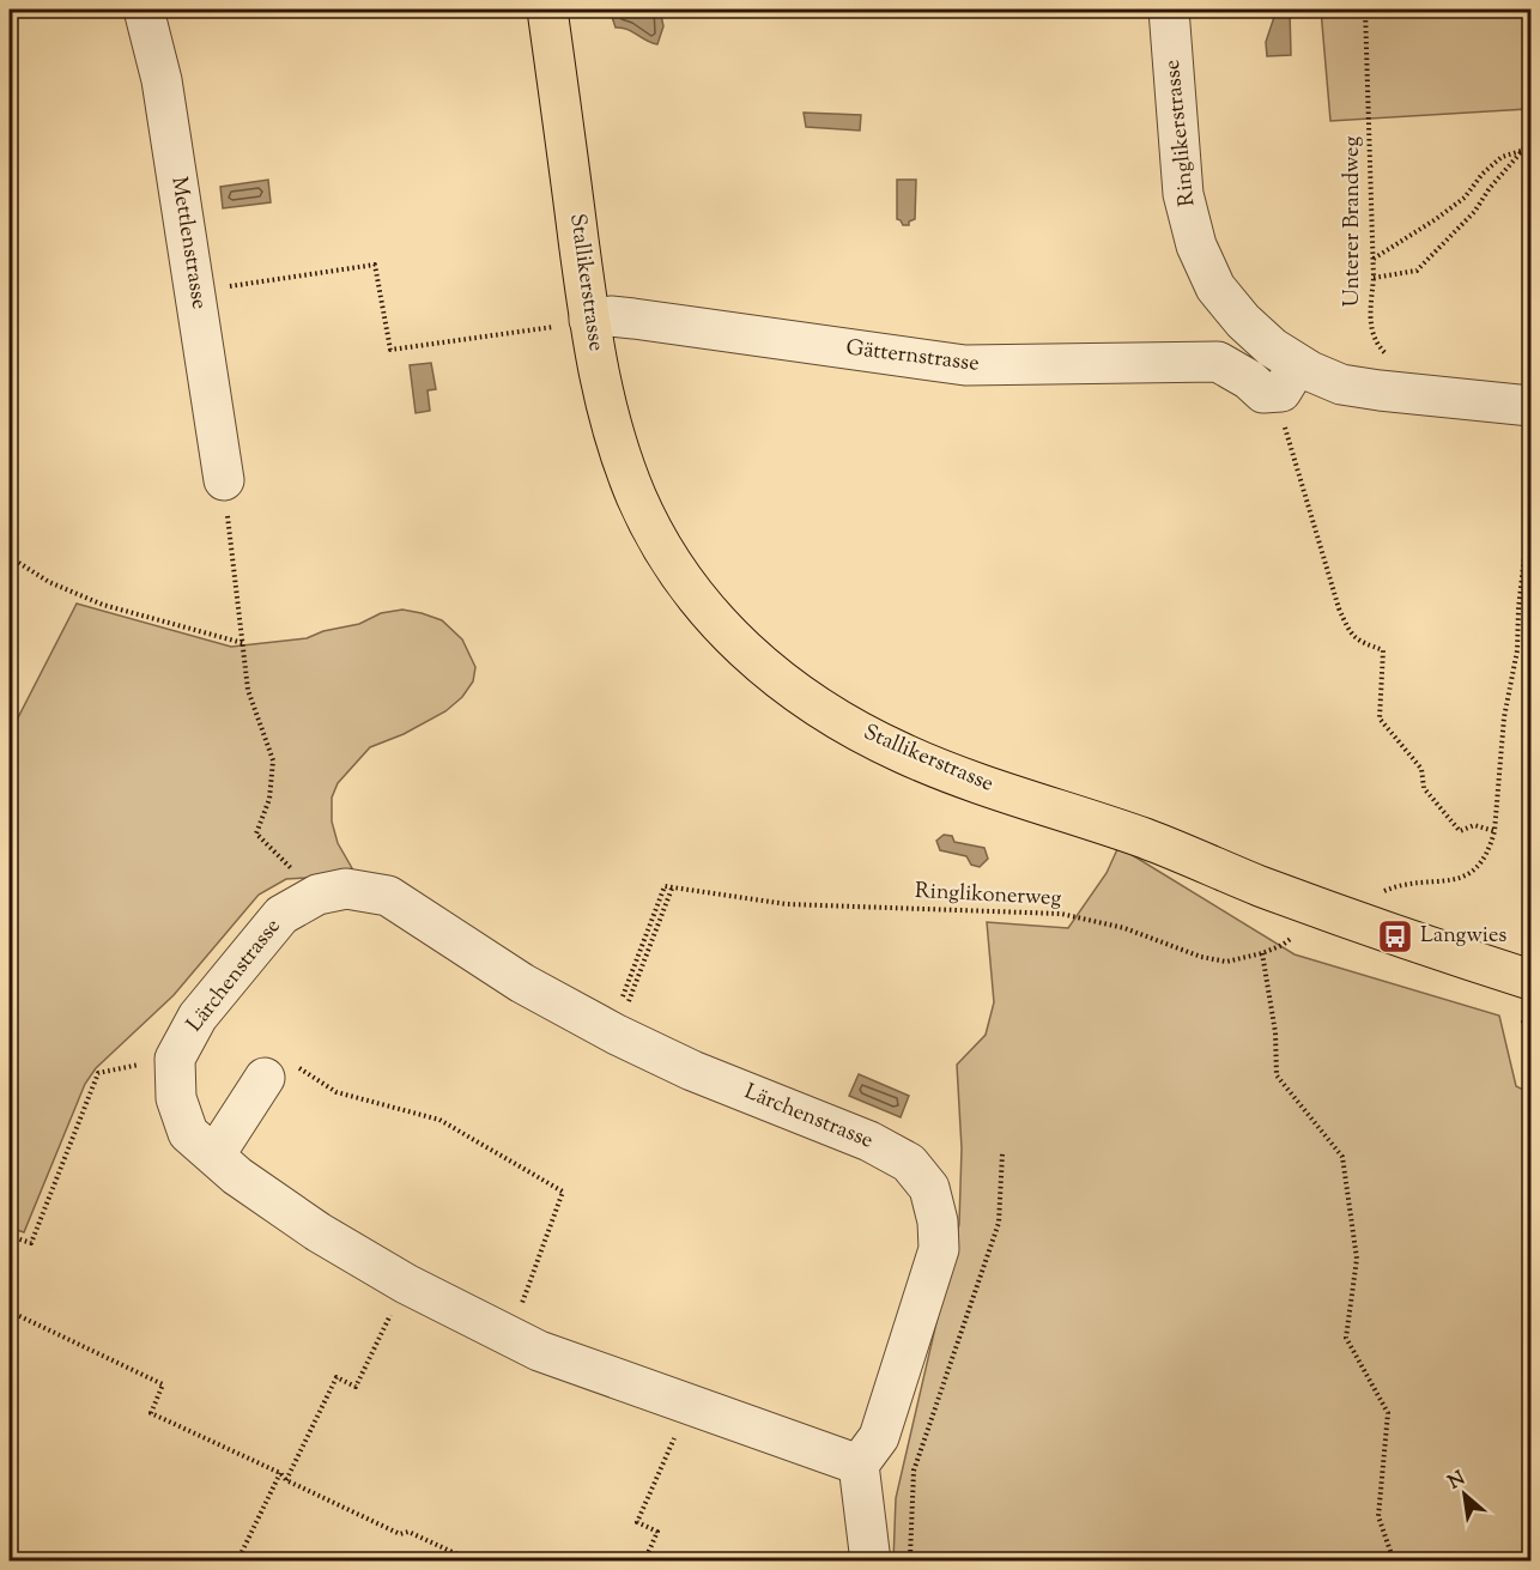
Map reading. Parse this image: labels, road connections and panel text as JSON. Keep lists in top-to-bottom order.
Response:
{
  "streets": {
    "main road": ["Stallikerstrasse"],
    "street": [
      "Ringlikerstrasse",
      "Mettlenstrasse",
      "Gätternstrasse",
      "Lärchenstrasse"
    ],
    "path": ["Unterer Brandweg", "Ringlikonerweg"]
  },
  "crossings": [
    ["Ringlikerstrasse", "Gätternstrasse"],
    ["Stallikerstrasse", "Gätternstrasse"],
    ["Ringlikonerweg", "Lärchenstrasse"]
  ],
  "places": {
    "bus stop": ["Langwies"]
  },
  "north": "top left"
}
